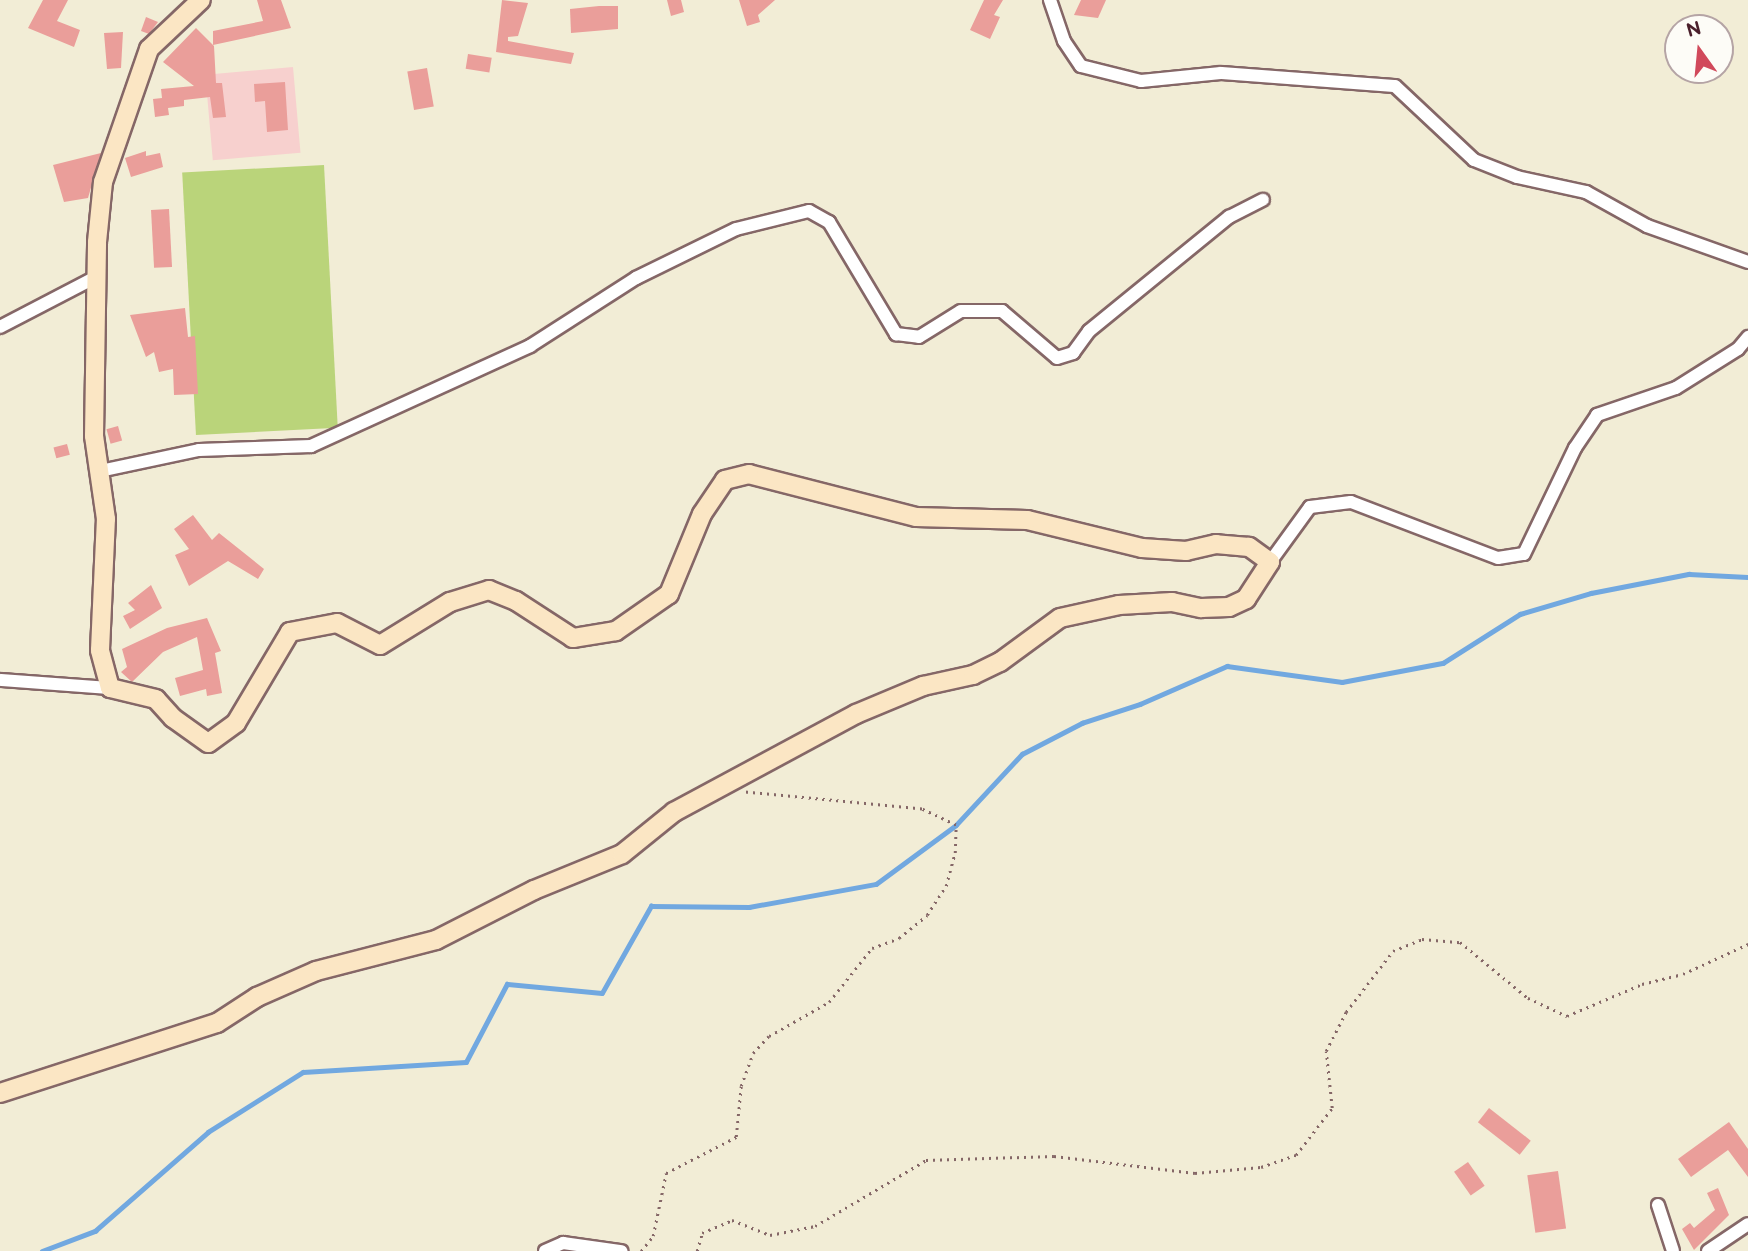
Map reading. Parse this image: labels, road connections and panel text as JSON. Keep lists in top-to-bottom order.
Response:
{
  "north": "top"
}
